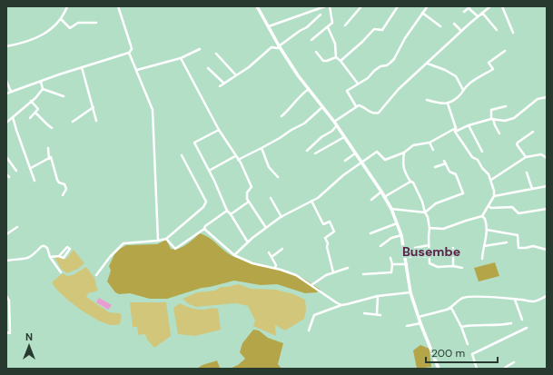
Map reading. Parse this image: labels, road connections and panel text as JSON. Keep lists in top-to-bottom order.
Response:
{
  "districts": ["Busembe"],
  "scale_bar": "200 m",
  "north": "top"
}
